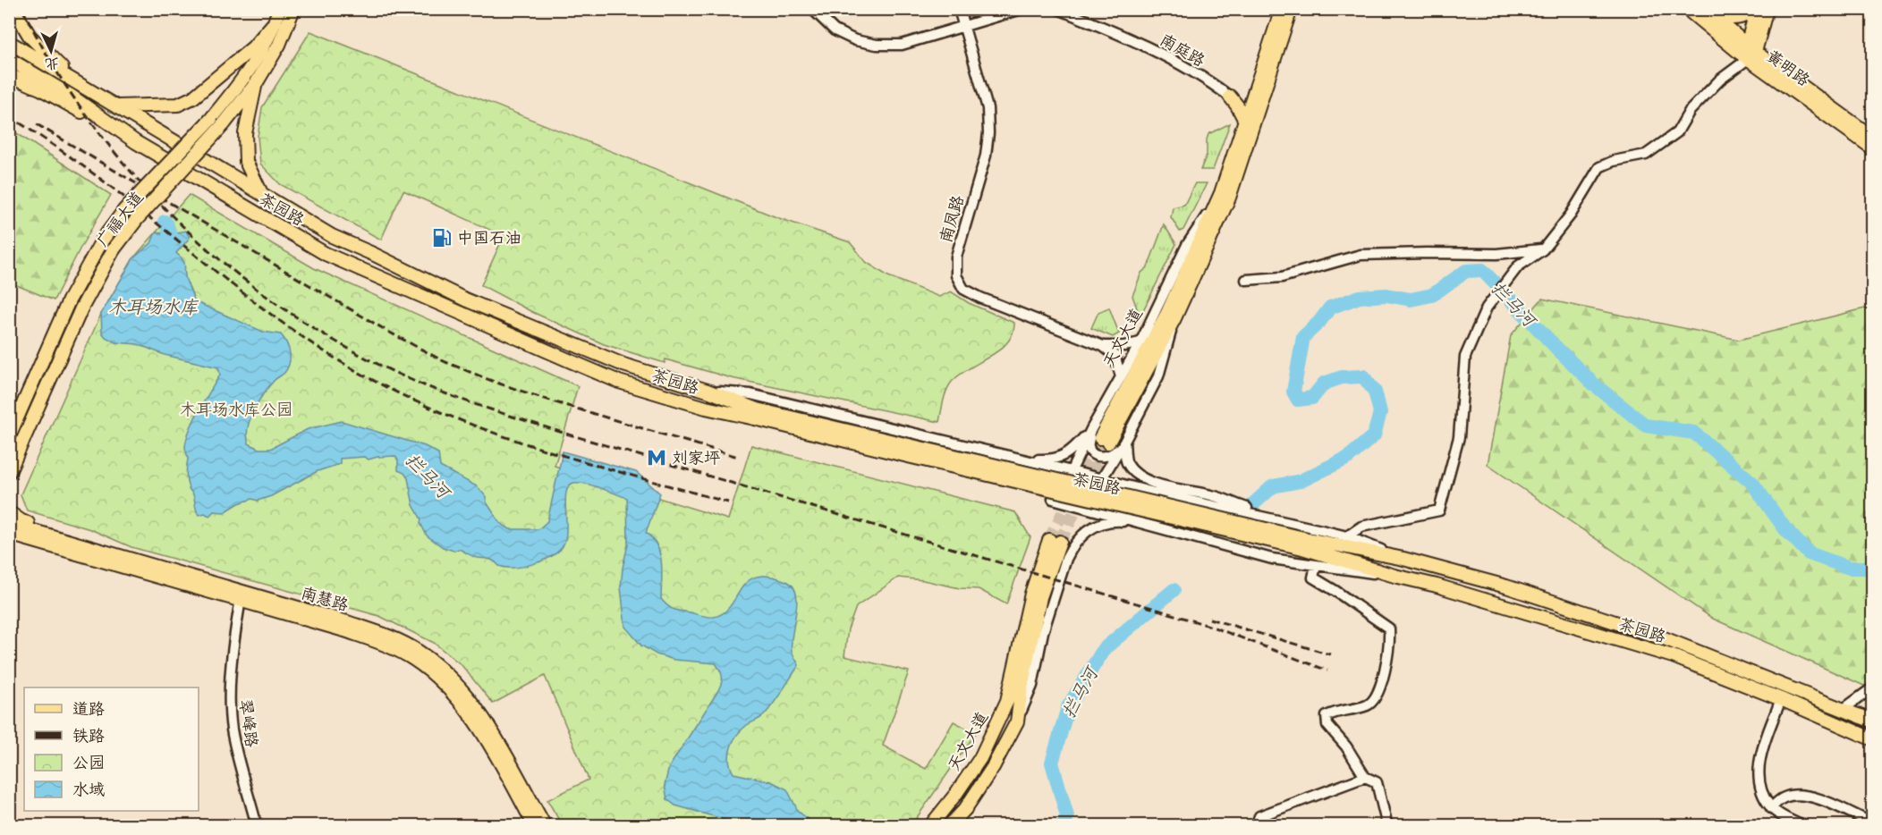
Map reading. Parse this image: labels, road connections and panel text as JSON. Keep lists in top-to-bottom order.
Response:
{
  "streets": {
    "main road": [
      "黄明路",
      "茶园路",
      "广福大道",
      "天文大道",
      "南慧路"
    ],
    "street": ["南庭路", "南凤路", "翠峰路"]
  },
  "crossings": [
    ["茶园路", "天文大道"],
    ["南慧路", "翠峰路"]
  ],
  "water": ["拦马河", "木耳场水库"],
  "parks": ["木耳场水库公园"],
  "places": {
    "fuel station": ["中国石油"],
    "metro station": ["刘家坪"]
  },
  "legend": [
    "道路",
    "铁路",
    "公园",
    "水域"
  ],
  "north": "bottom"
}
